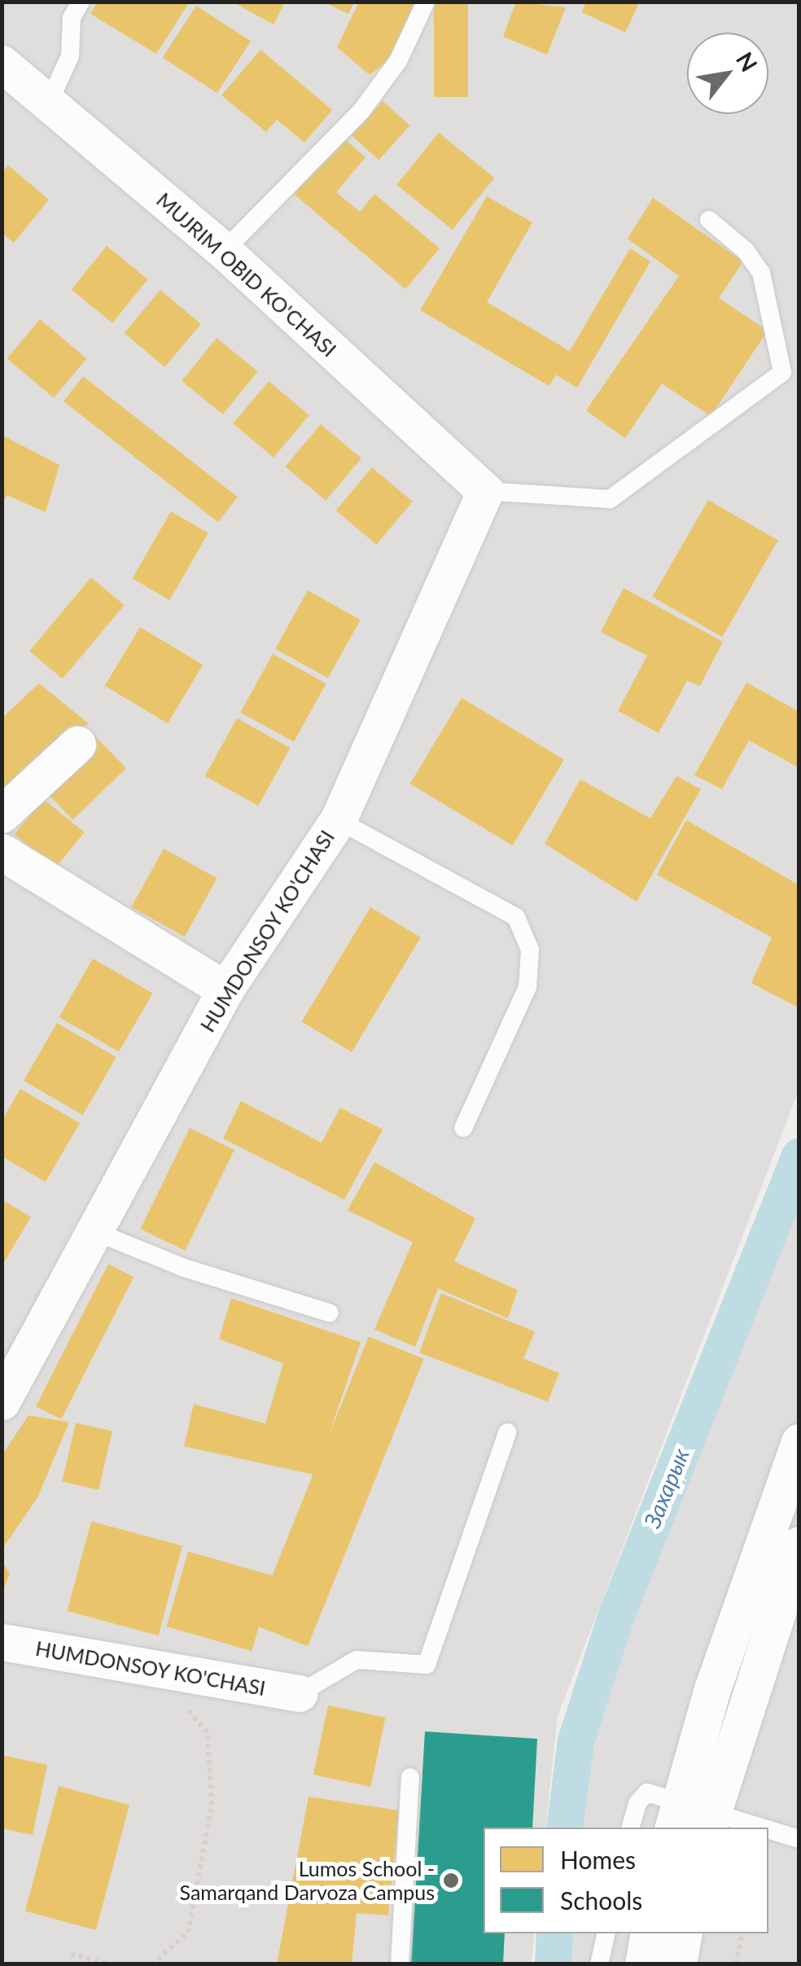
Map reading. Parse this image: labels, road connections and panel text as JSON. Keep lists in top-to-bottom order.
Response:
{
  "streets": {
    "street": ["MUJRIM OBID KO'CHASI", "HUMDONSOY KO'CHASI"]
  },
  "crossings": [
    ["MUJRIM OBID KO'CHASI", "HUMDONSOY KO'CHASI"]
  ],
  "water": ["Захарык"],
  "places": ["Lumos School - Samarqand Darvoza Campus"],
  "legend": ["Homes", "Schools"],
  "north": "top right"
}
